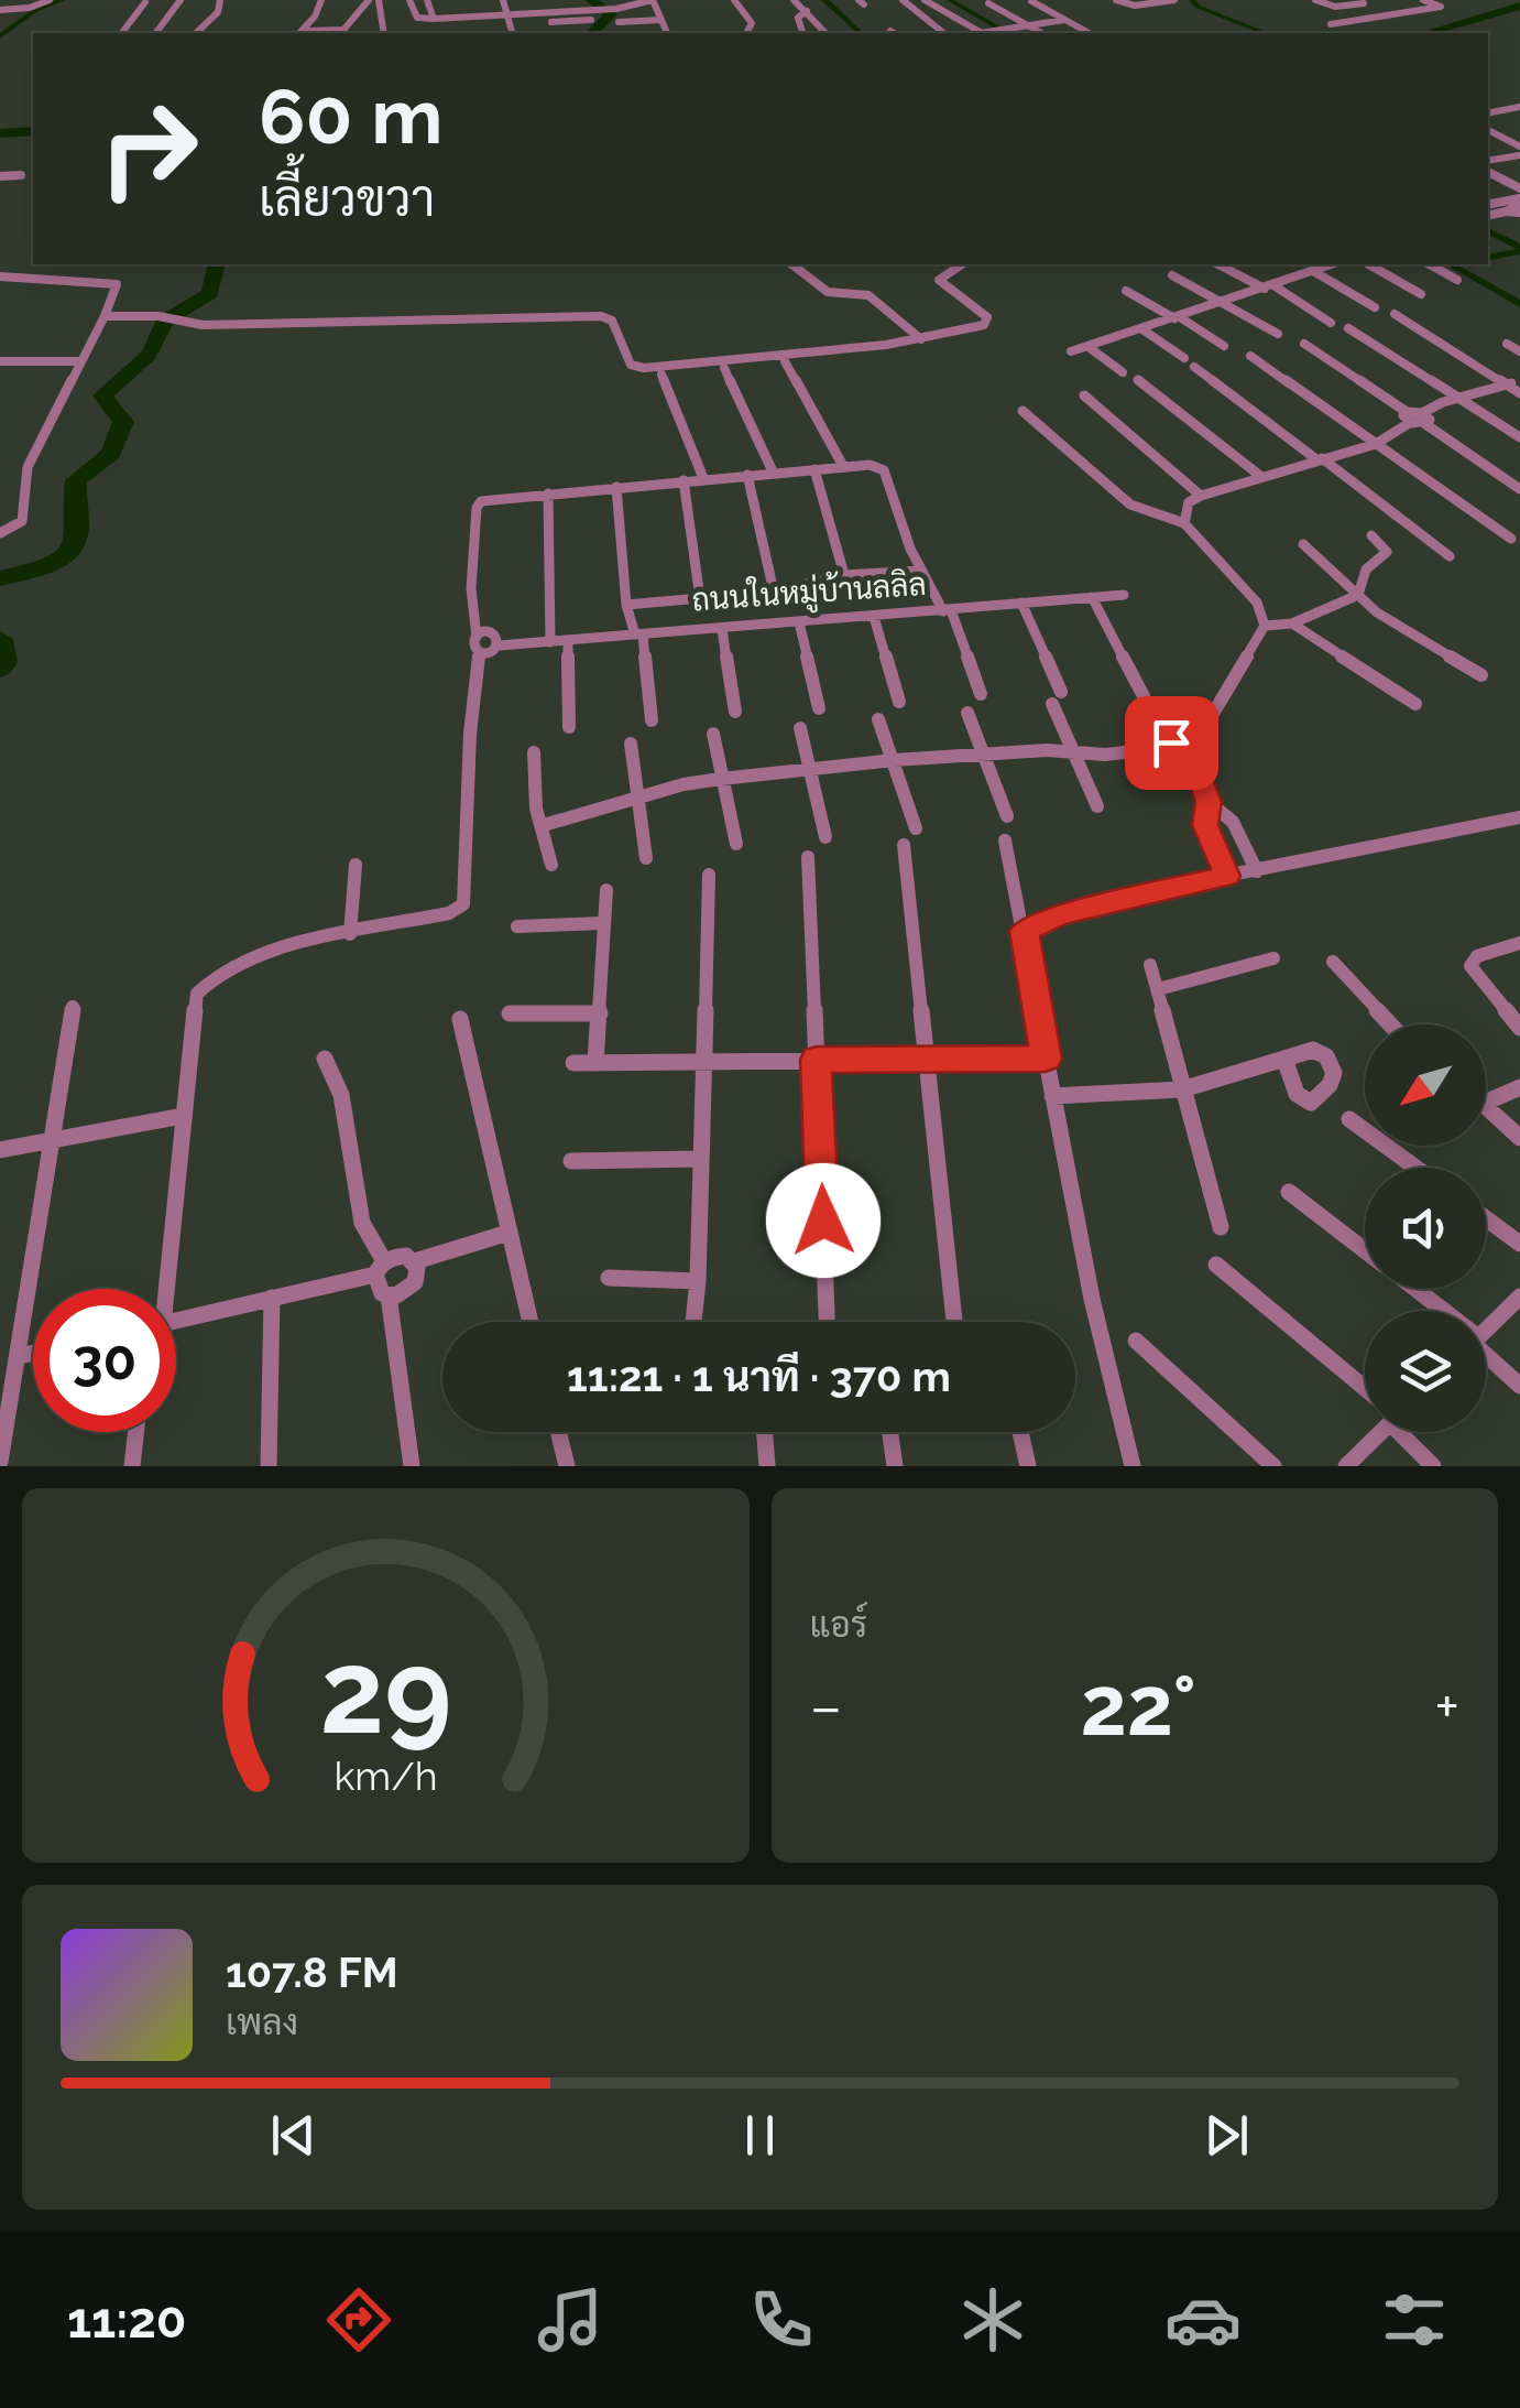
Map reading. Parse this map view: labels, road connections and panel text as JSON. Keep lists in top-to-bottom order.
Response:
{
  "streets": {
    "street": ["ถนนในหมู่บ้านลลิล"]
  },
  "north": "bottom left",
  "page": {
    "turn": ["60 m", "เลี้ยวขวา"],
    "limit": "30",
    "trip": "11:21 · 1 นาที · 370 m",
    "tile": "แอร์",
    "heat": ["−", "22°", "+"],
    "song": ["107.8 FM", "เพลง"],
    "tabs": "11:20",
    "gauge": ["29", "km/h"]
  }
}
